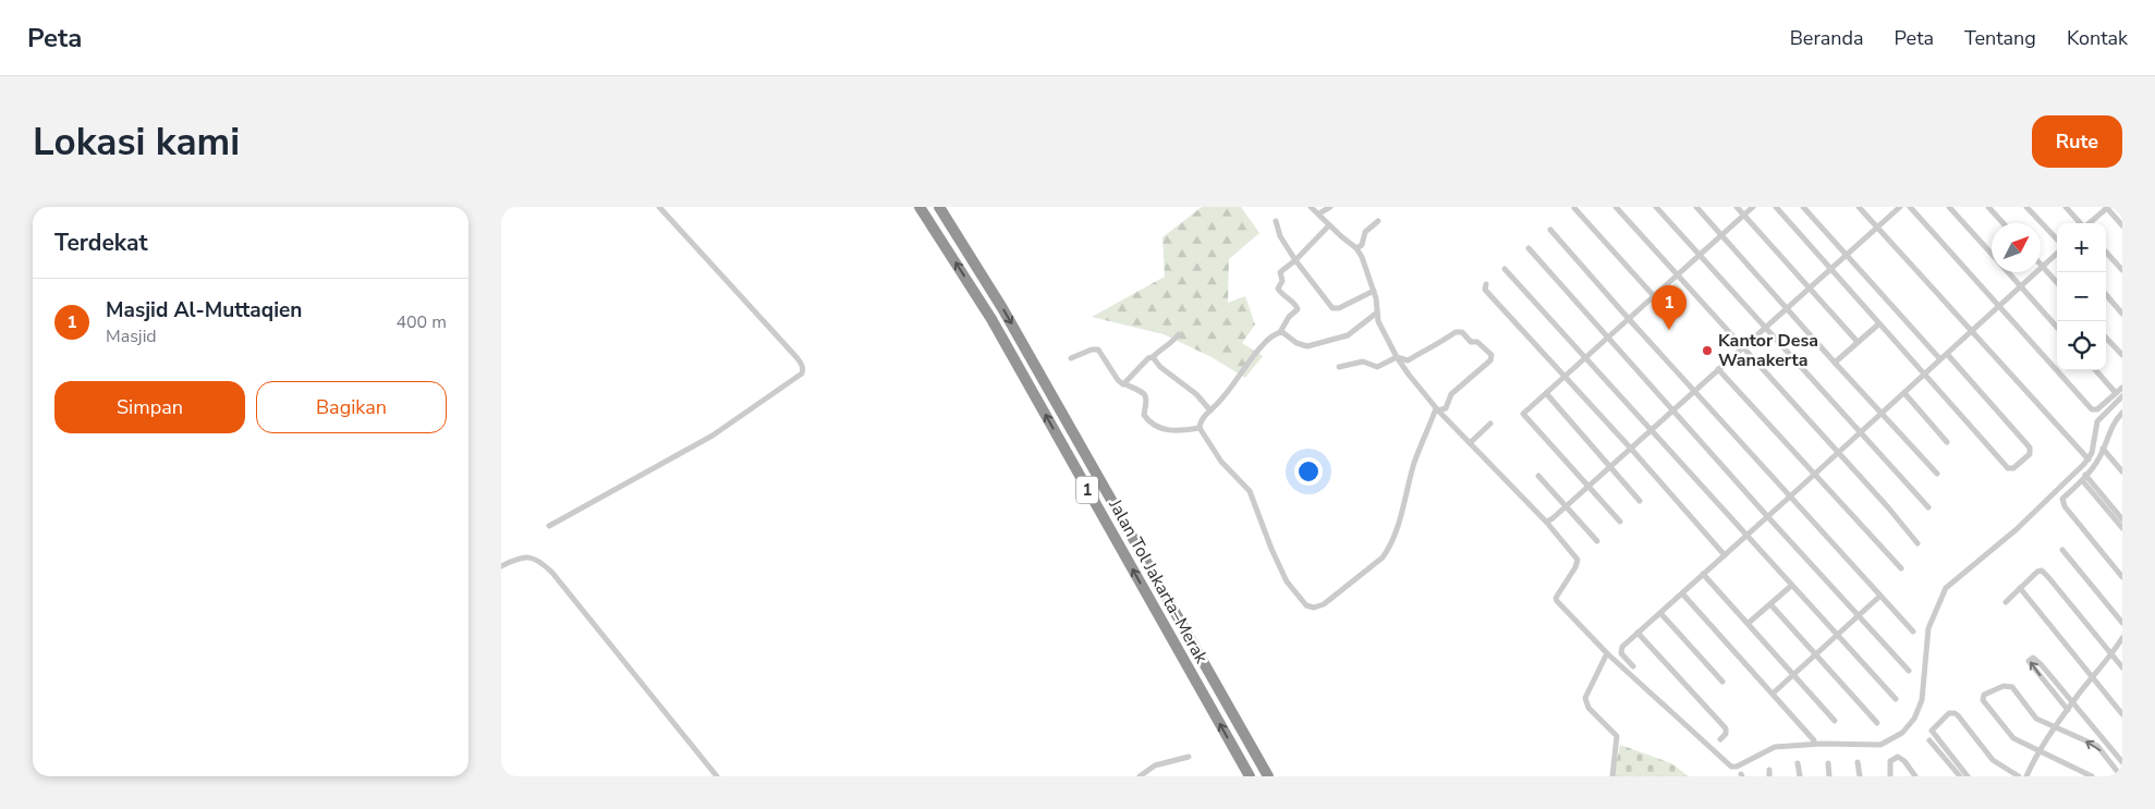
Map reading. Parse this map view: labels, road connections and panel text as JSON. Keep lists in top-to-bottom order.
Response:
{
  "streets": {
    "highway": ["1", "Jalan Tol Jakarta–Merak"]
  },
  "places": ["Kantor Desa Wanakerta"],
  "north": "top right",
  "page": {
    "header": "Peta",
    "nav": [
      "Beranda",
      "Peta",
      "Tentang",
      "Kontak"
    ],
    "buttons": [
      "Rute",
      ["Simpan", "Bagikan"]
    ],
    "title": "Lokasi kami",
    "heading": "Terdekat",
    "map_buttons": ["+", "−"],
    "list": [
      {
        "mark": "1",
        "name": "Masjid Al-Muttaqien",
        "note": "Masjid",
        "value": "400 m"
      }
    ],
    "pins": "1"
  }
}
